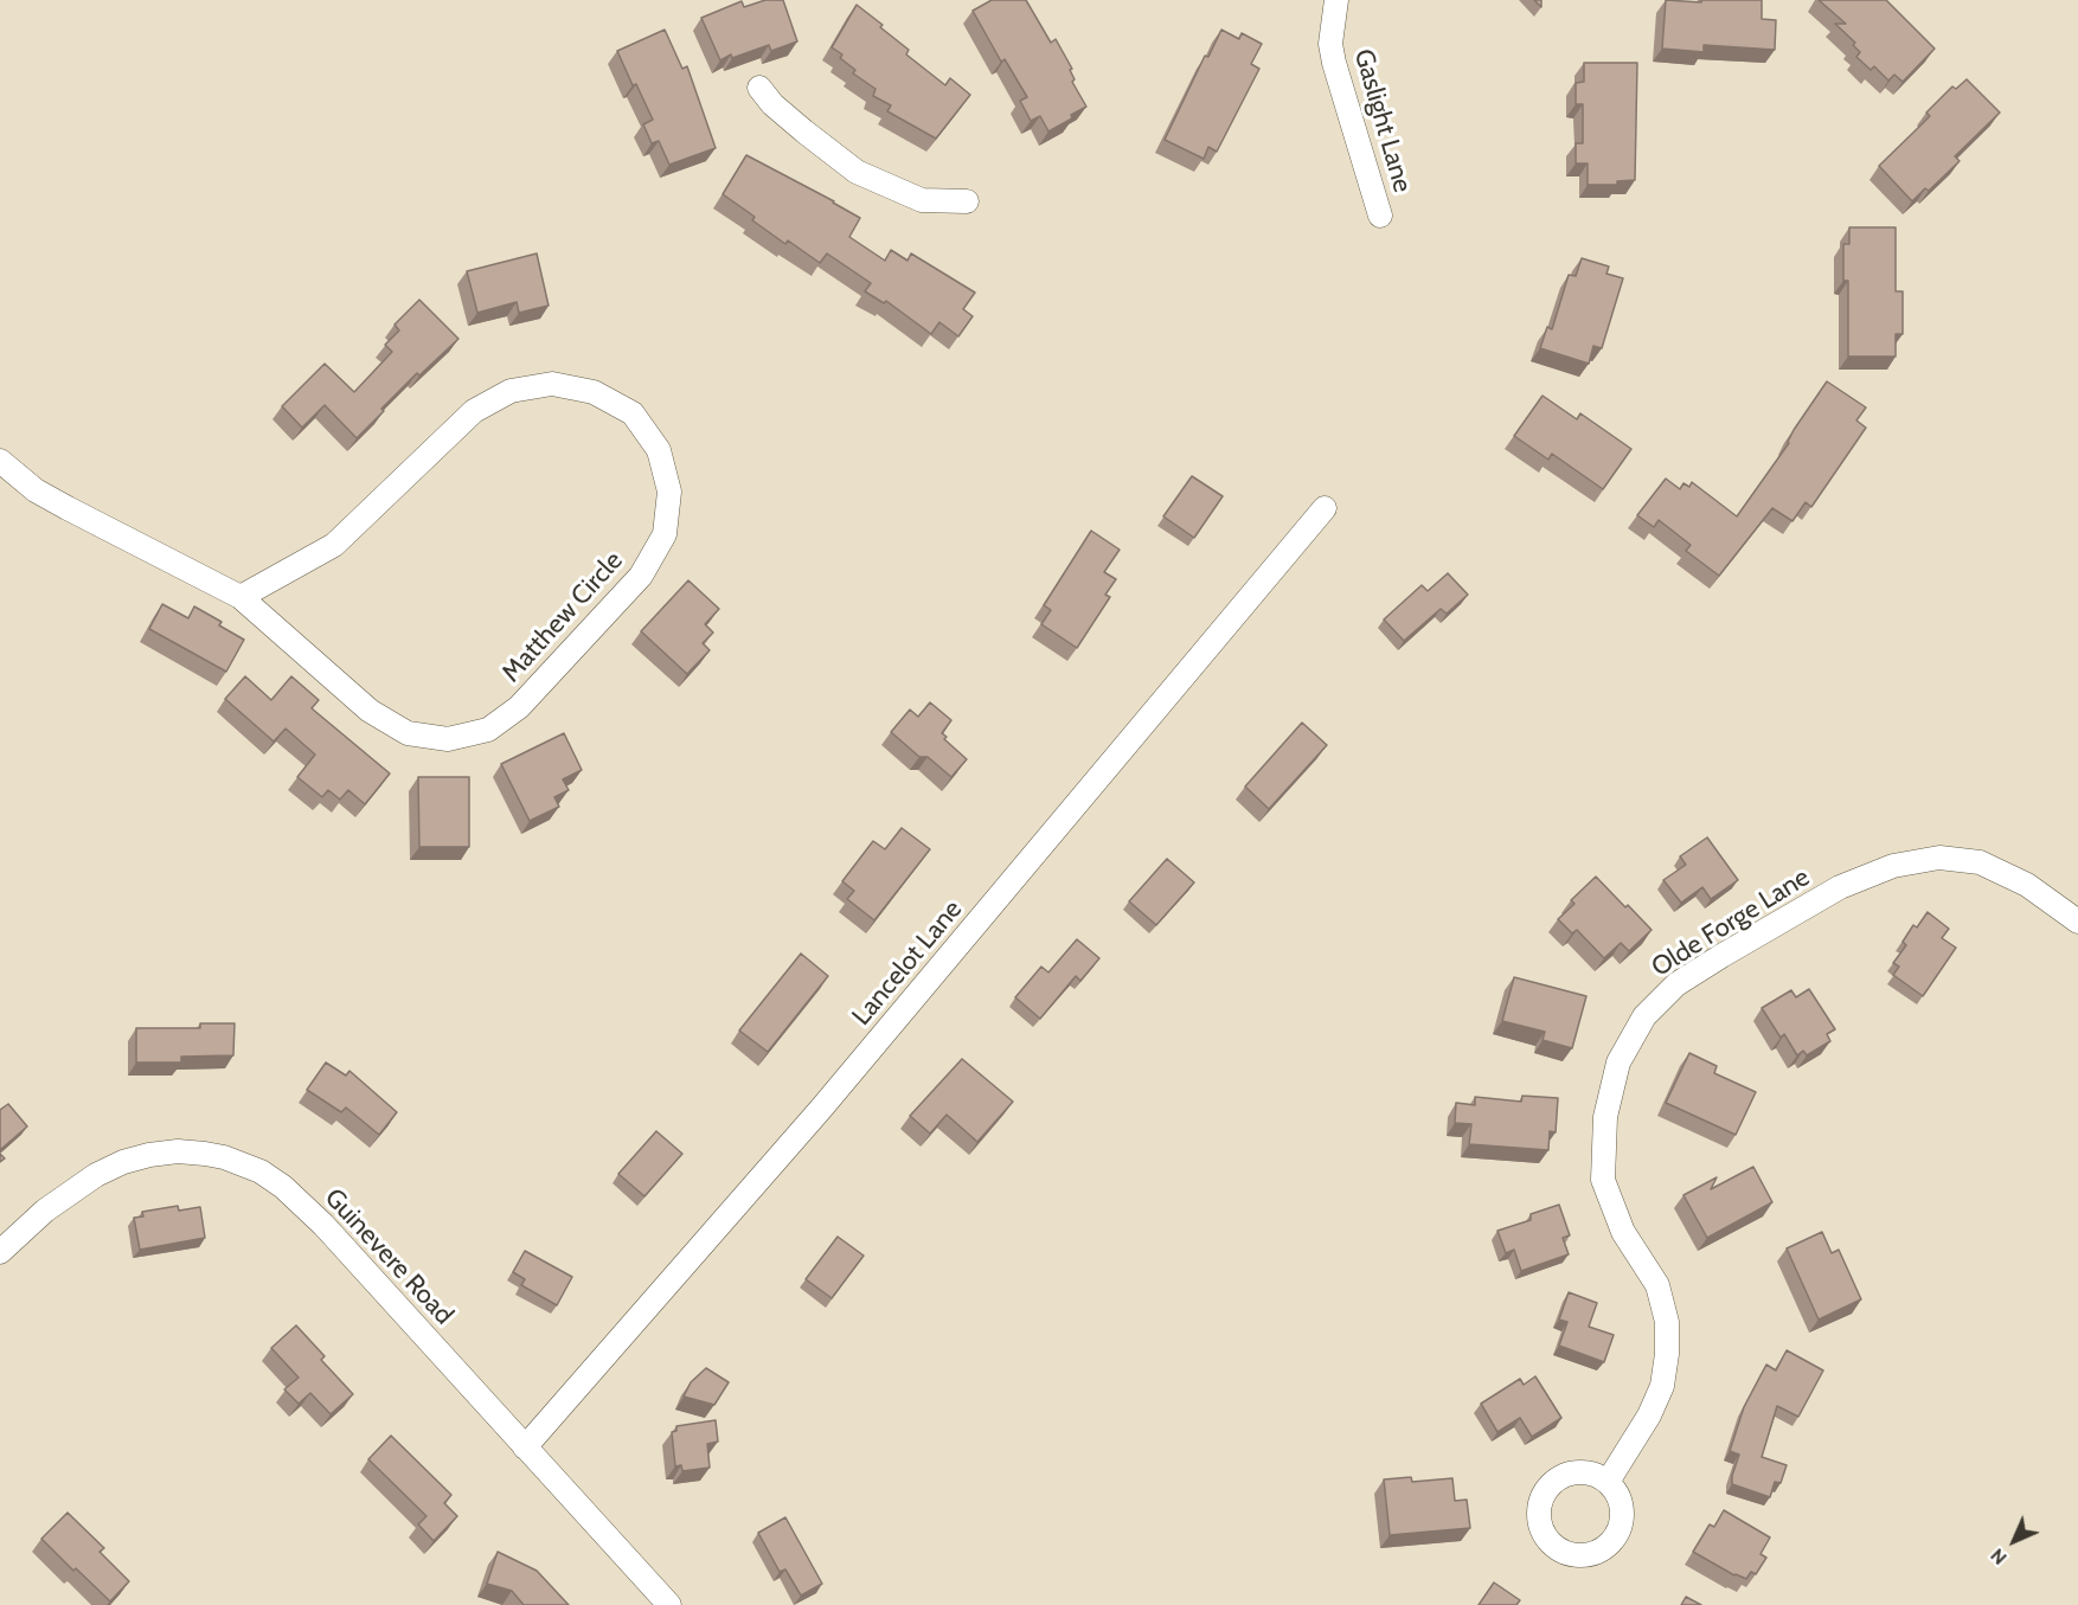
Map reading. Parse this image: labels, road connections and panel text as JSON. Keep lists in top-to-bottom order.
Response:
{
  "streets": {
    "street": [
      "Gaslight Lane",
      "Matthew Circle",
      "Olde Forge Lane",
      "Lancelot Lane",
      "Guinevere Road"
    ]
  },
  "crossings": [
    ["Lancelot Lane", "Guinevere Road"]
  ],
  "north": "bottom left"
}
